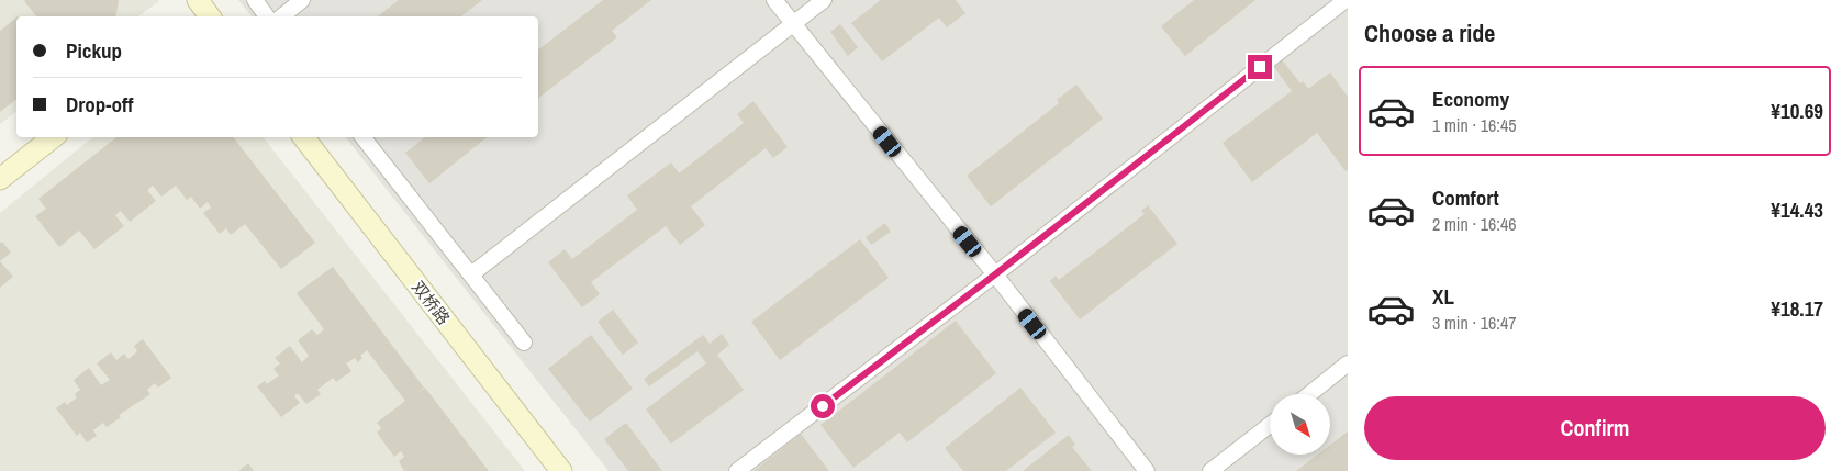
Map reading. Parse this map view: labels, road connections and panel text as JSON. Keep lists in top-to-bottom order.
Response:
{
  "streets": {
    "street": ["双桥路"]
  },
  "north": "bottom right",
  "page": {
    "heading": "Choose a ride",
    "banner": ["Pickup", "Drop-off"],
    "list": [
      {
        "name": "Economy",
        "note": "1 min · 16:45",
        "value": "¥10.69"
      },
      {
        "name": "Comfort",
        "note": "2 min · 16:46",
        "value": "¥14.43"
      },
      {
        "name": "XL",
        "note": "3 min · 16:47",
        "value": "¥18.17"
      }
    ],
    "buttons": "Confirm"
  }
}
